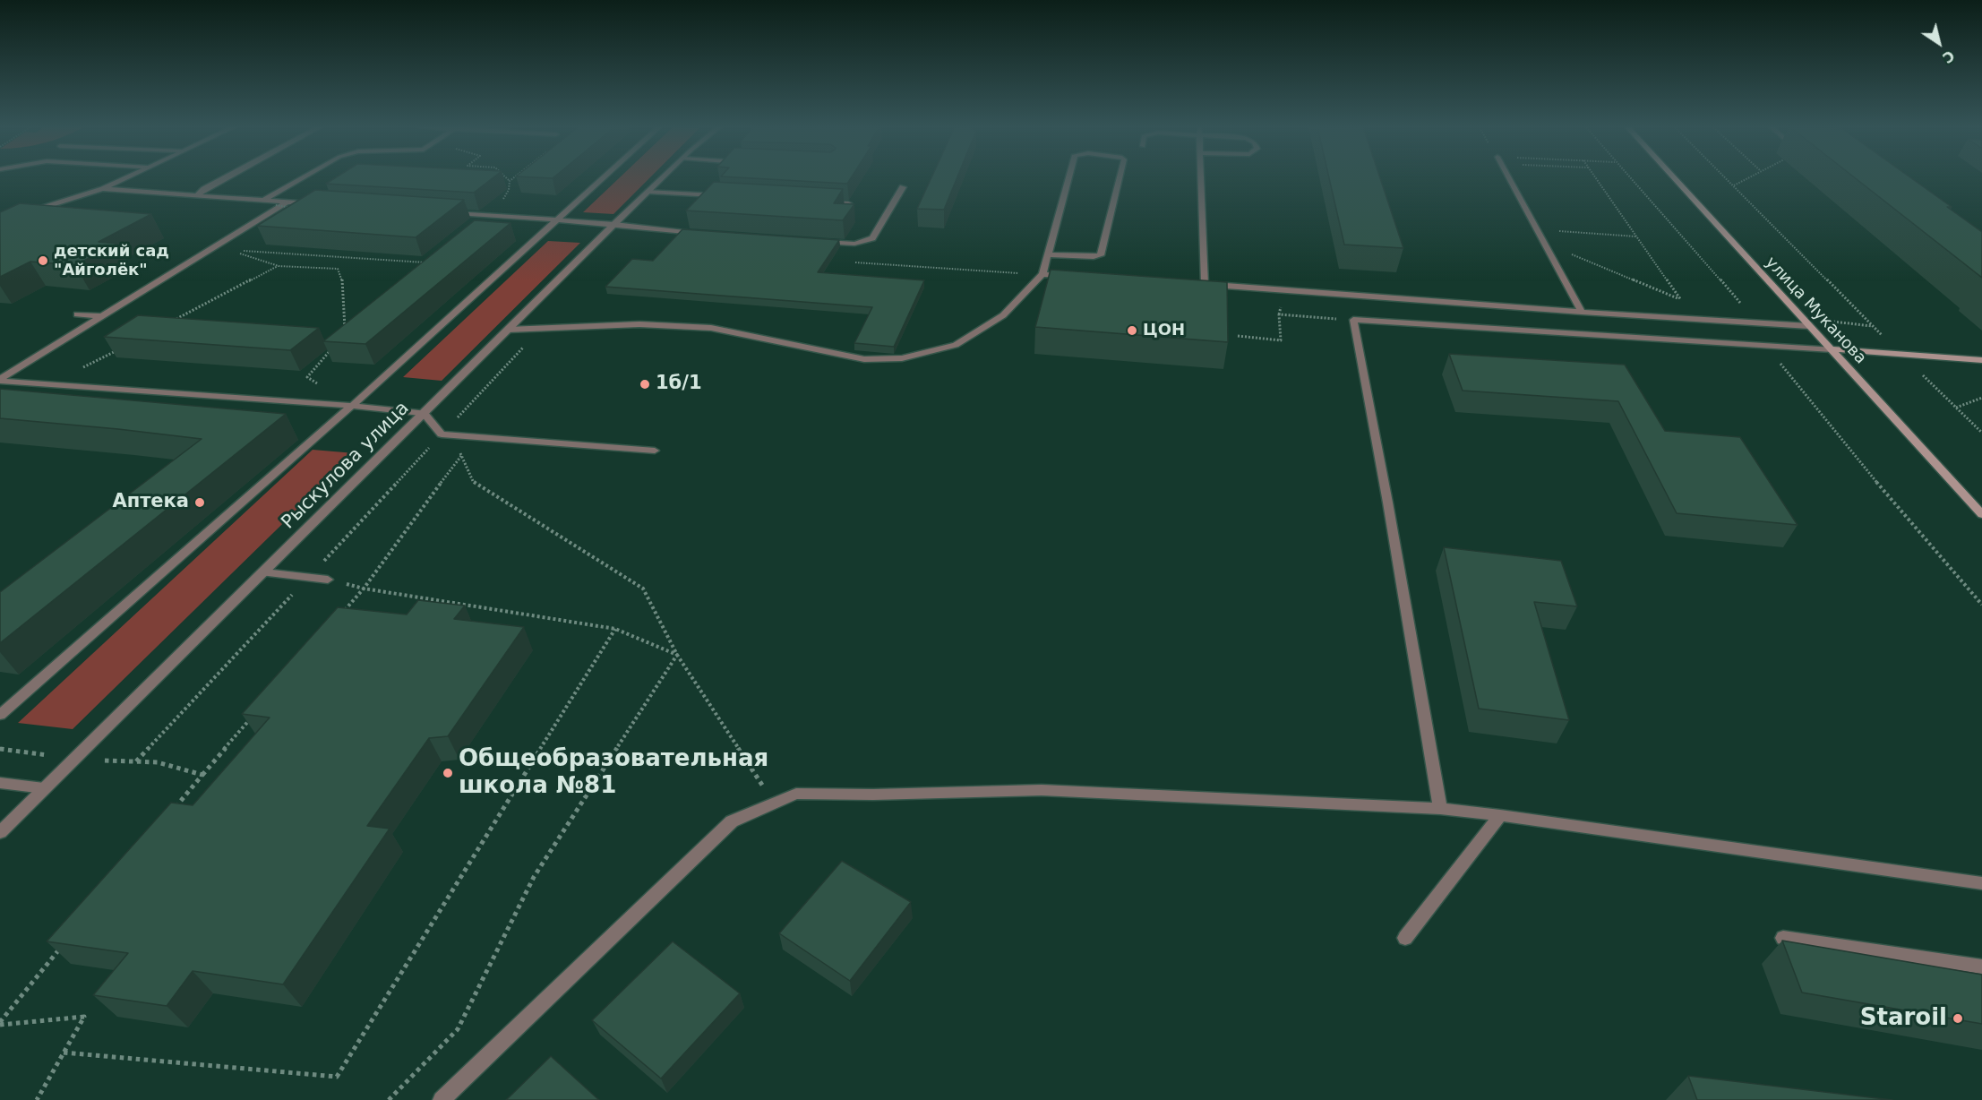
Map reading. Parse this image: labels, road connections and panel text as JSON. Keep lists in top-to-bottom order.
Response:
{
  "streets": {
    "main road": ["улица Муканова"],
    "street": ["Рыскулова улица"]
  },
  "places": [
    "детский сад \"Айголёк\"",
    "ЦОН",
    "1б/1",
    "Аптека",
    "Общеобразовательная школа №81",
    "Staroil"
  ],
  "north": "bottom right"
}
